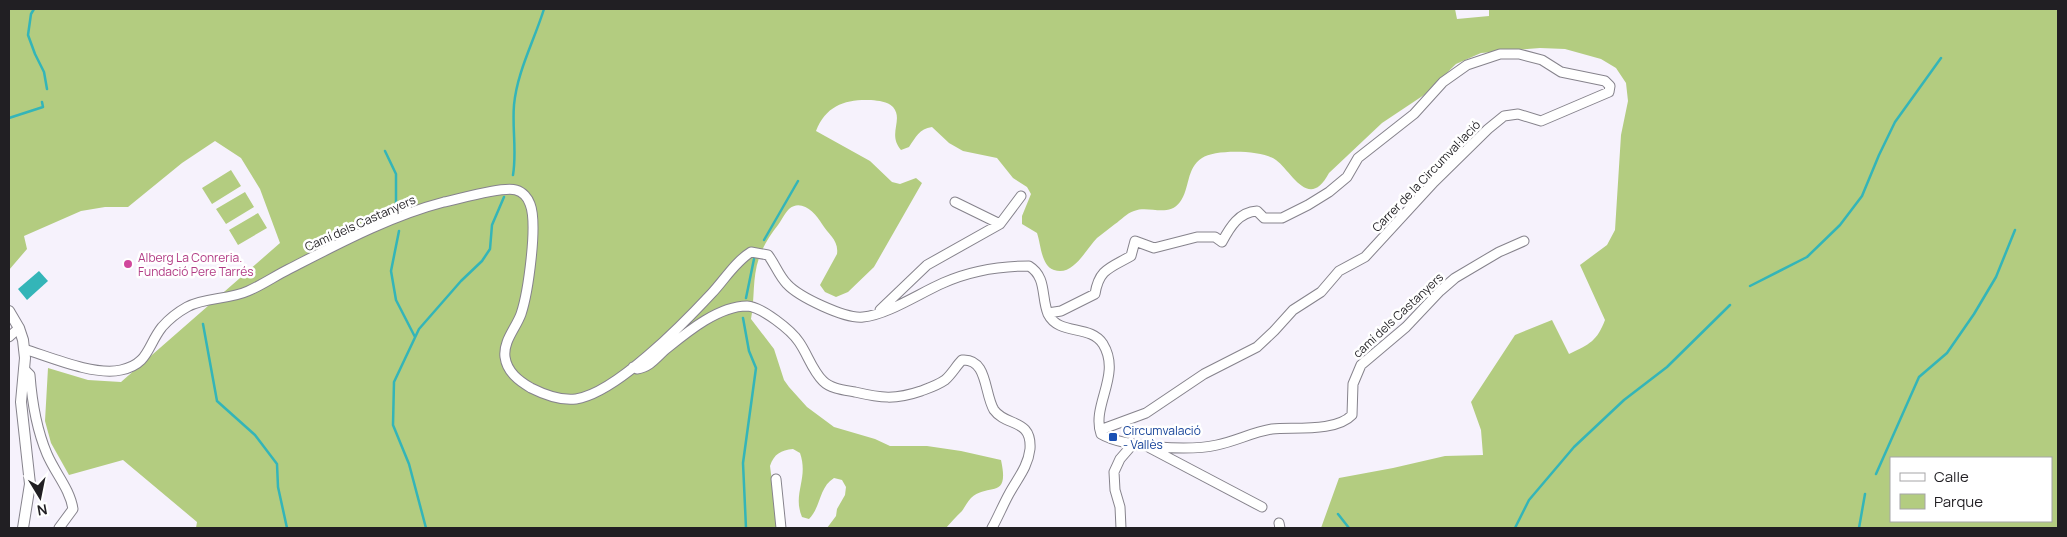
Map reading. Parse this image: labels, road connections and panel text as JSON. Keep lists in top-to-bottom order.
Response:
{
  "streets": {
    "street": ["Carrer de la Circumval·lació", "Camí dels Castanyers", "camí dels Castanyers"]
  },
  "crossings": [
    ["Carrer de la Circumval·lació", "camí dels Castanyers"]
  ],
  "places": {
    "other": ["Alberg La Conreria. Fundació Pere Tarrés"],
    "transit": ["Circumvalació - Vallès"]
  },
  "legend": ["Calle", "Parque"],
  "north": "bottom"
}
